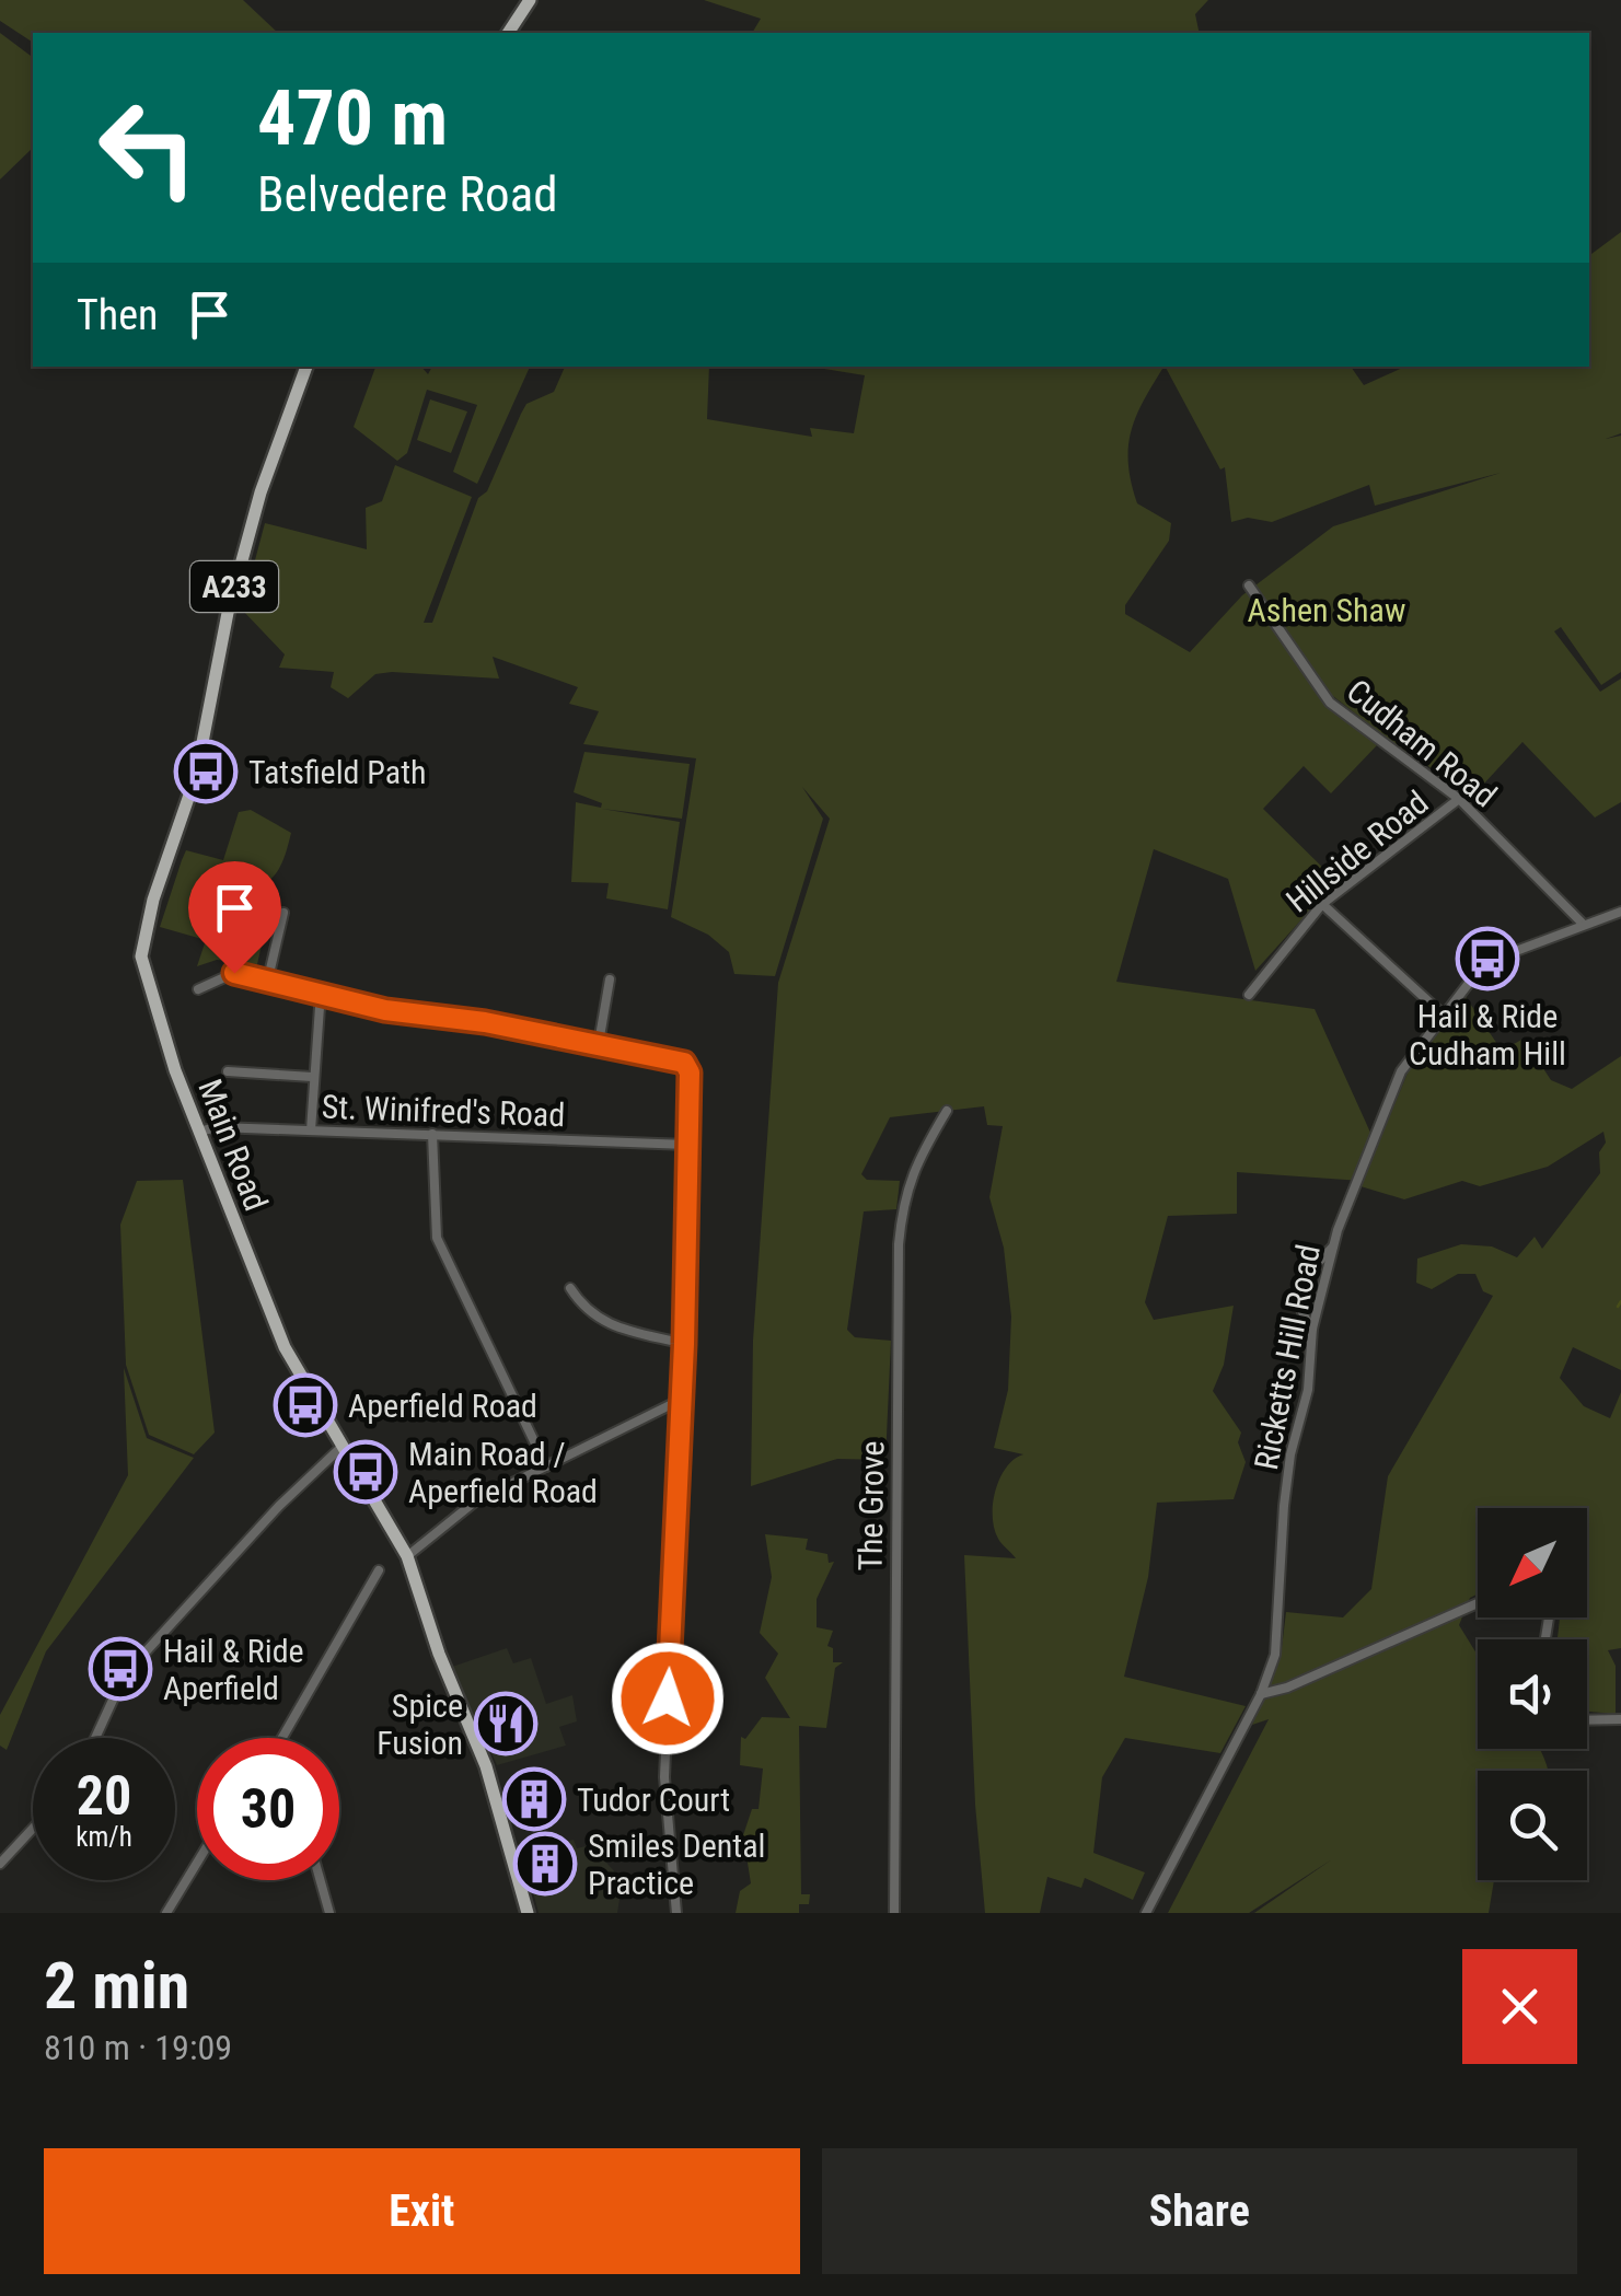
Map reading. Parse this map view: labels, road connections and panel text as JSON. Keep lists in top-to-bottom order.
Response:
{
  "streets": {
    "main road": ["A233", "Main Road"],
    "street": [
      "Cudham Road",
      "Hillside Road",
      "St. Winifred's Road",
      "Ricketts Hill Road",
      "The Grove"
    ]
  },
  "crossings": [
    ["Cudham Road", "Hillside Road"],
    ["Cudham Road", "Ricketts Hill Road"],
    ["St. Winifred's Road", "Main Road"]
  ],
  "parks": ["Ashen Shaw"],
  "places": {
    "bus stop": [
      "Tatsfield Path",
      "Hail & Ride Cudham Hill",
      "Aperfield Road",
      "Main Road / Aperfield Road",
      "Hail & Ride Aperfield"
    ],
    "restaurant": ["Spice Fusion"],
    "building": ["Tudor Court", "Smiles Dental Practice"]
  },
  "north": "bottom left",
  "page": {
    "turn": ["470 m", "Belvedere Road"],
    "then": "Then",
    "speed": "20 km/h",
    "limit": "30",
    "heading": ["2 min", "810 m · 19:09"],
    "buttons": ["Exit", "Share"]
  }
}
